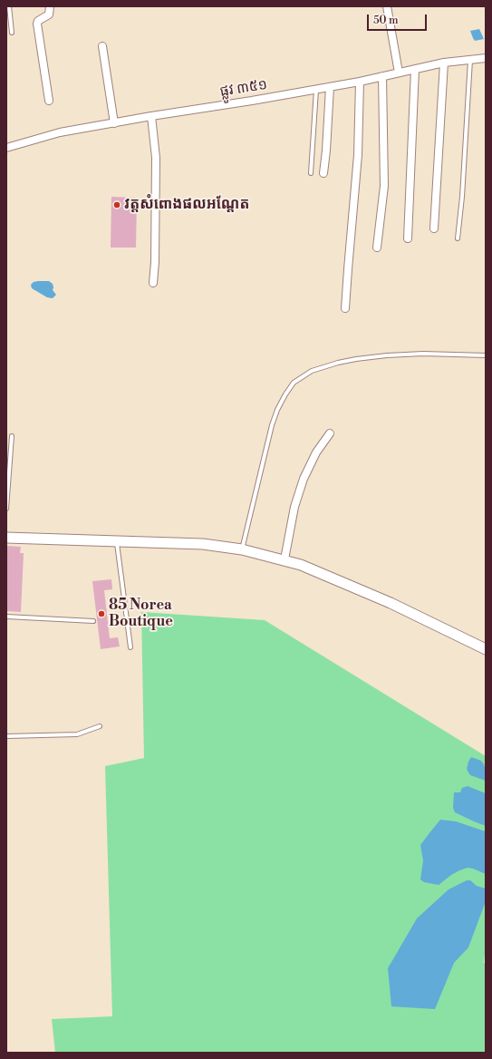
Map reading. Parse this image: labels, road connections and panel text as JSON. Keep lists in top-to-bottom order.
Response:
{
  "streets": {
    "street": ["ផ្លូវ ៣៥១"]
  },
  "places": ["វត្តសំពោងផលអណ្តែត", "85 Norea Boutique"],
  "scale_bar": "50 m"
}
